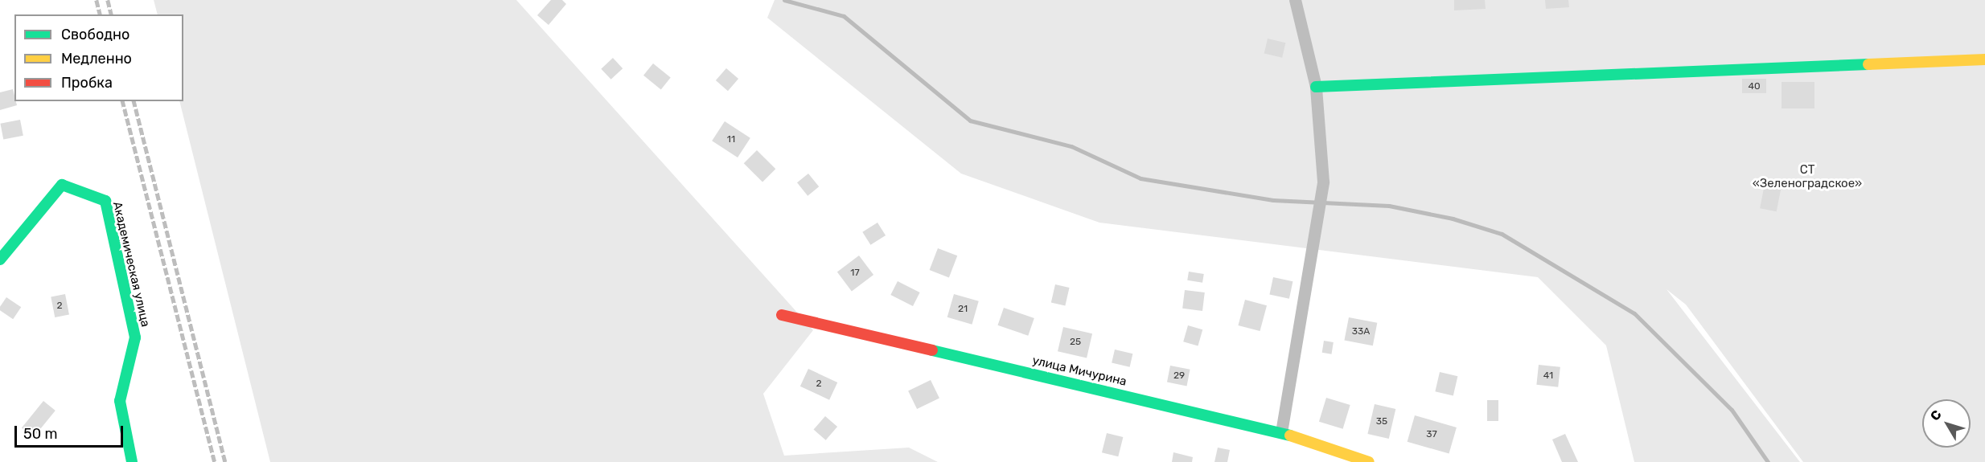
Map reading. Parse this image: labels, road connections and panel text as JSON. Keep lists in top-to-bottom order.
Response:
{
  "streets": {
    "street": ["Академическая улица", "улица Мичурина"]
  },
  "parks": ["СТ «Зеленоградское»"],
  "house_numbers": [
    "40",
    "11",
    "17",
    "2",
    "21",
    "33А",
    "25",
    "29",
    "41",
    "2",
    "35",
    "37"
  ],
  "legend": ["Свободно", "Медленно", "Пробка"],
  "scale_bar": "50 m",
  "north": "top left"
}
